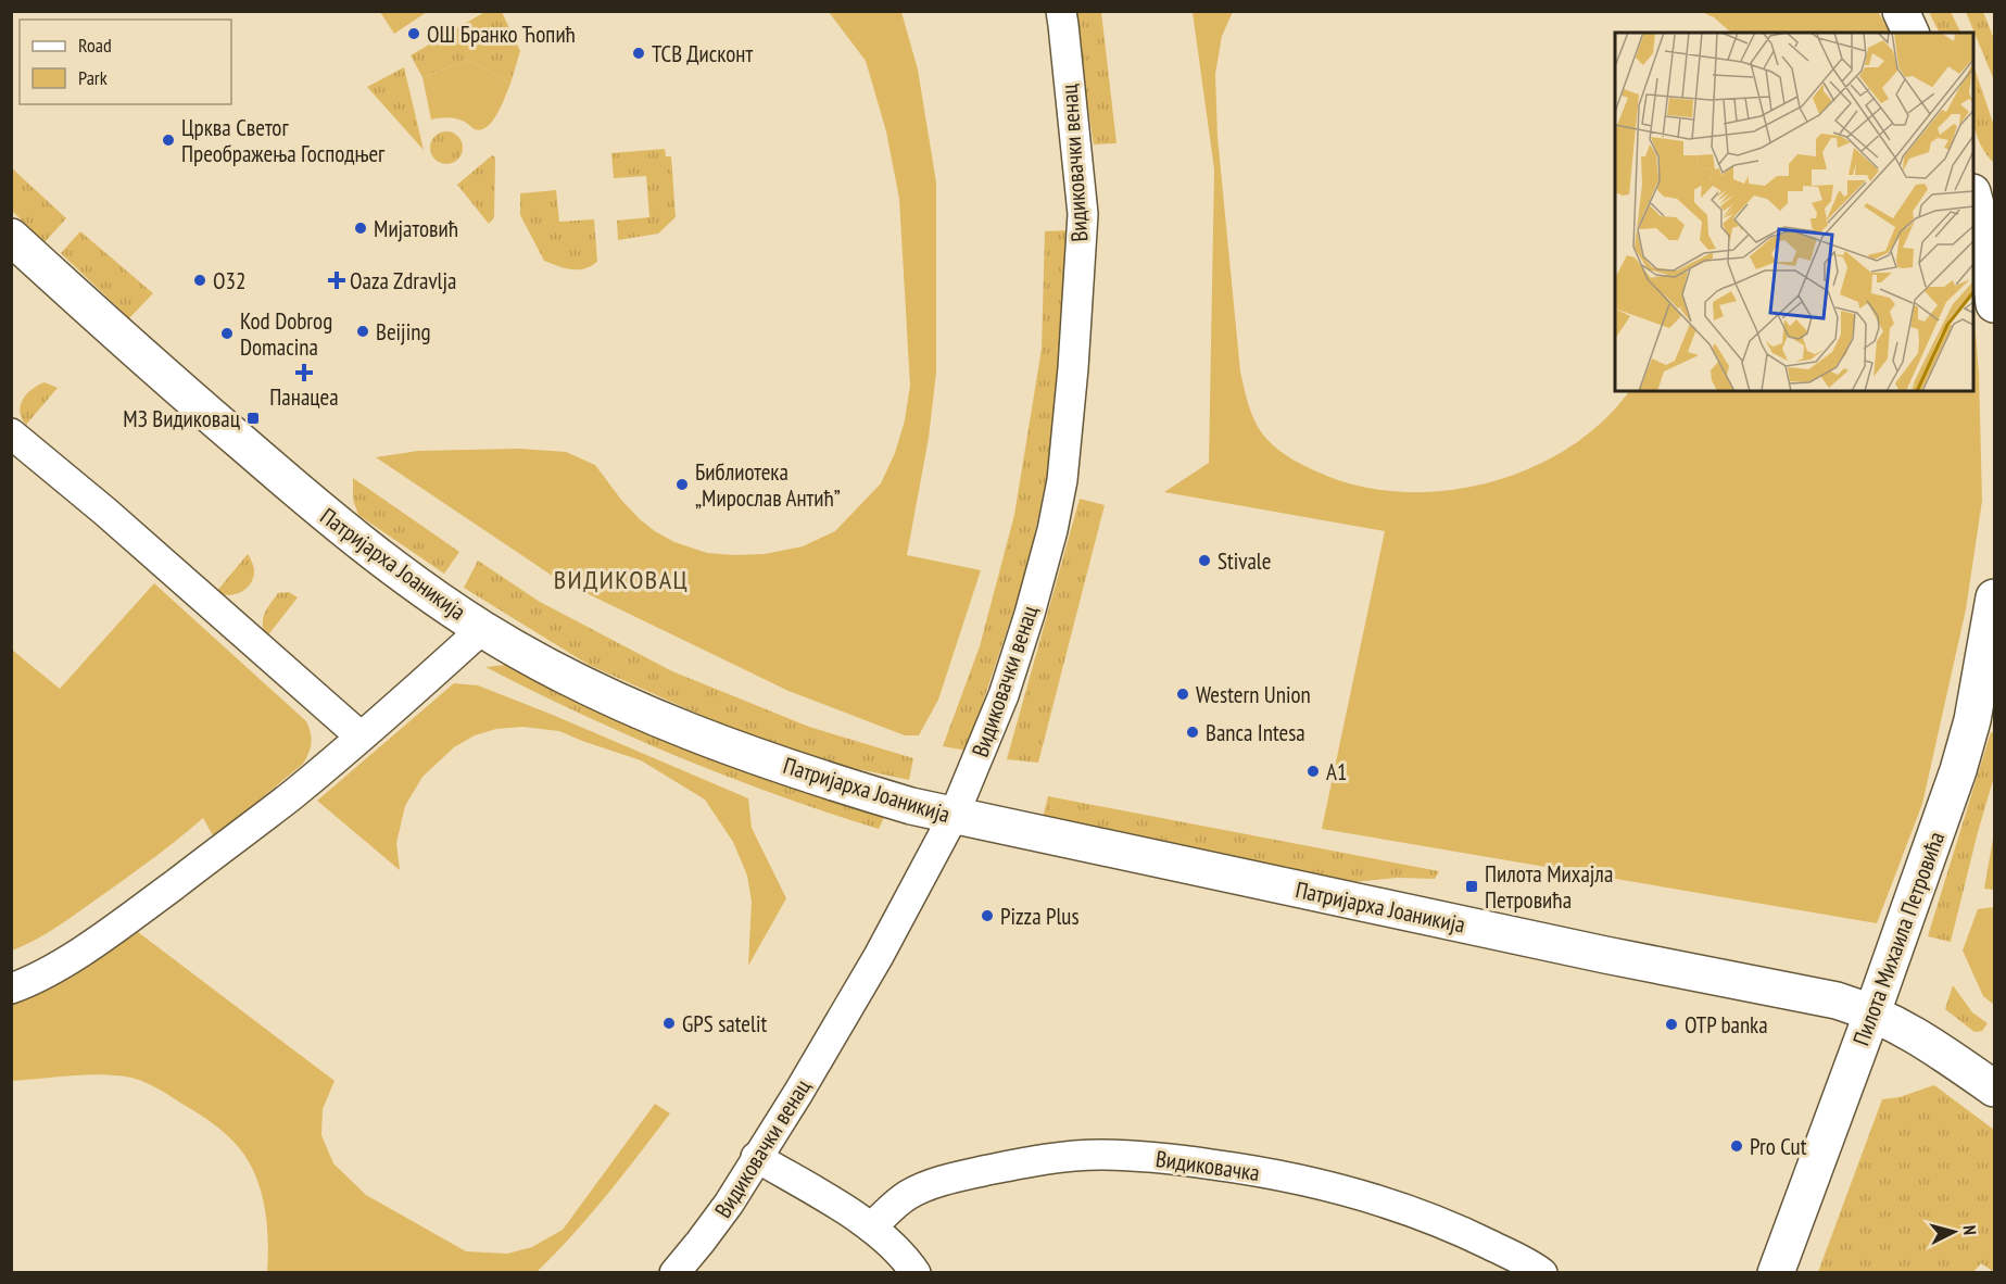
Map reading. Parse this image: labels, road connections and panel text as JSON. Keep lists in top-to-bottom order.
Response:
{
  "streets": {
    "main road": ["Патријарха Јоаникија", "Пилота Михаила Петровића"],
    "street": ["Видиковачки венац", "Видиковачка"]
  },
  "crossings": [
    ["Видиковачки венац", "Патријарха Јоаникија"],
    ["Патријарха Јоаникија", "Пилота Михаила Петровића"]
  ],
  "districts": ["ВИДИКОВАЦ"],
  "places": {
    "other": [
      "ОШ Бранко Ћопић",
      "ТСВ Дисконт",
      "Црква Светог Преображења Господњег",
      "Мијатовић",
      "О32",
      "Beijing",
      "Kod Dobrog Domacina",
      "Библиотека „Мирослав Антић”",
      "Stivale",
      "Western Union",
      "Banca Intesa",
      "A1",
      "Pizza Plus",
      "GPS satelit",
      "OTP banka",
      "Pro Cut"
    ],
    "health": ["Oaza Zdravlja", "Панацеа"],
    "transit": ["МЗ Видиковац", "Пилота Михајла Петровића"]
  },
  "legend": ["Road", "Park"],
  "north": "right"
}
